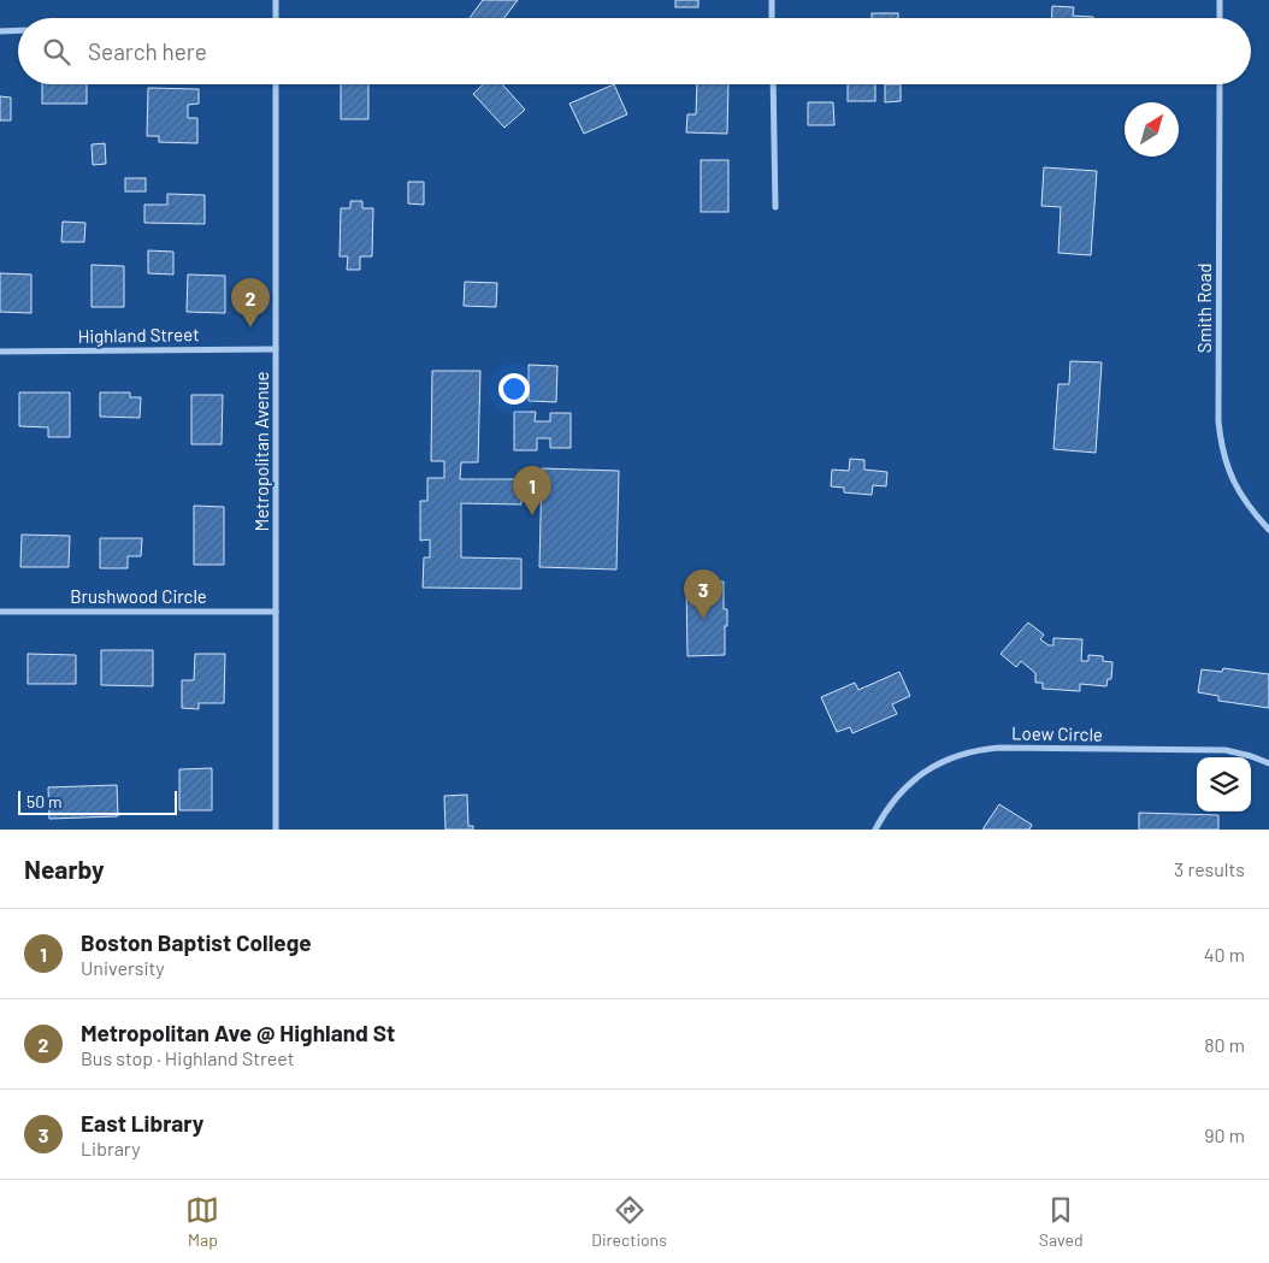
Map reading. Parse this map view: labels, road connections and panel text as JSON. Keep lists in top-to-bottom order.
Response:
{
  "streets": {
    "street": [
      "Smith Road",
      "Highland Street",
      "Metropolitan Avenue",
      "Brushwood Circle",
      "Loew Circle"
    ]
  },
  "crossings": [
    ["Highland Street", "Metropolitan Avenue"],
    ["Metropolitan Avenue", "Brushwood Circle"]
  ],
  "scale_bar": "50 m",
  "north": "top right",
  "page": {
    "search": "Search here",
    "pins": ["2", "1", "3"],
    "scale": "50 m",
    "heading": ["Nearby", "3 results"],
    "list": [
      {
        "mark": "1",
        "name": "Boston Baptist College",
        "note": "University",
        "value": "40 m"
      },
      {
        "mark": "2",
        "name": "Metropolitan Ave @ Highland St",
        "note": "Bus stop · Highland Street",
        "value": "80 m"
      },
      {
        "mark": "3",
        "name": "East Library",
        "note": "Library",
        "value": "90 m"
      }
    ],
    "nav": ["Map", "Directions", "Saved"]
  }
}
